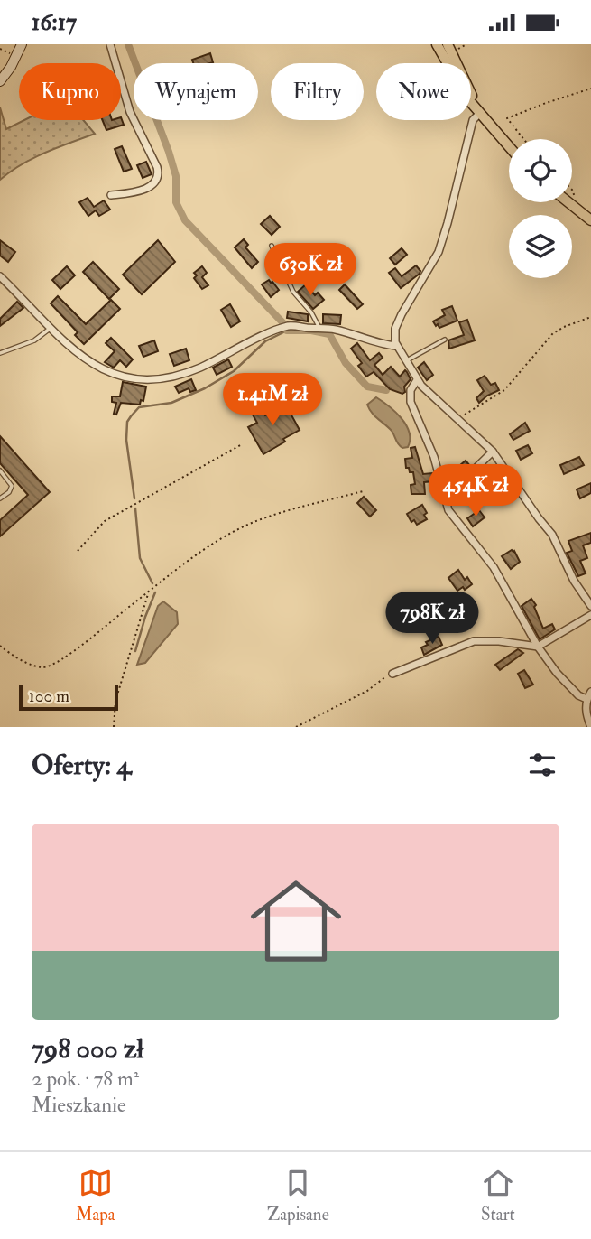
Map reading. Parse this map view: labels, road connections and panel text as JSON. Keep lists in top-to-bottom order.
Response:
{
  "scale_bar": "100 m",
  "page": {
    "status": "16:17",
    "chip": [
      "Kupno",
      "Wynajem",
      "Filtry",
      "Nowe"
    ],
    "price": [
      "630K zł",
      "1.41M zł",
      "454K zł",
      "798K zł"
    ],
    "scale": "100 m",
    "heading": "Oferty: 4",
    "list": [
      {
        "name": "798 000 zł",
        "note": "2 pok. · 78 m² · Mieszkanie"
      }
    ],
    "tabs": ["Mapa", "Zapisane", "Start"]
  }
}
